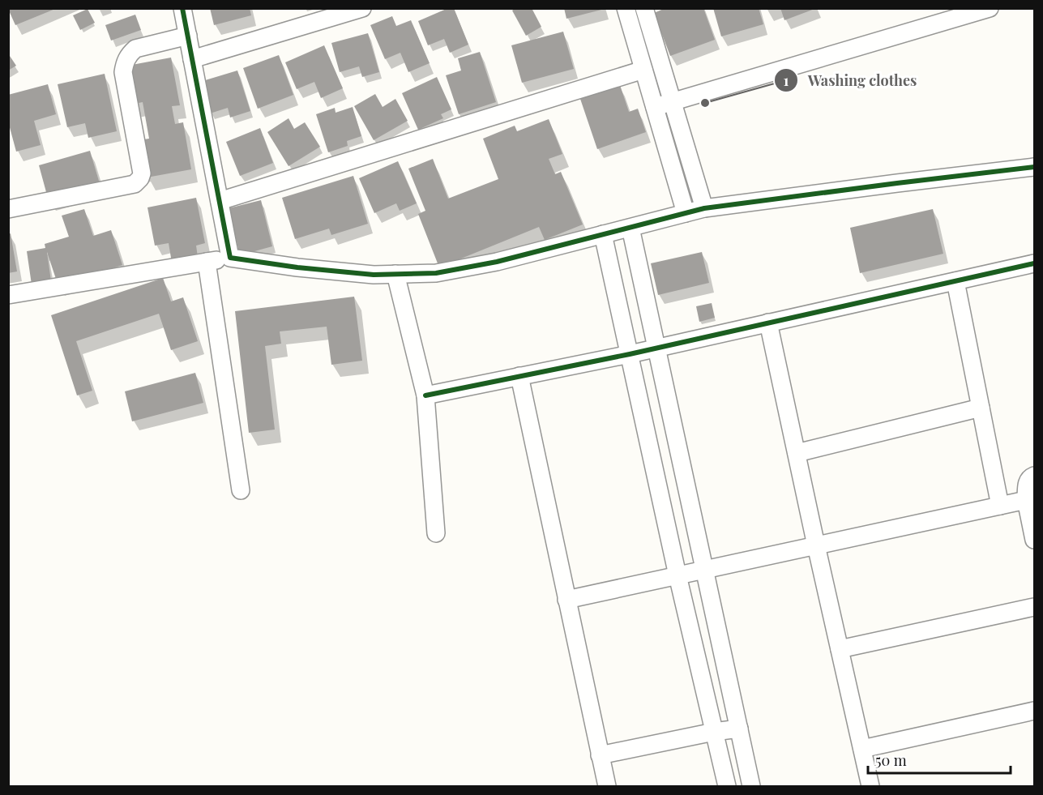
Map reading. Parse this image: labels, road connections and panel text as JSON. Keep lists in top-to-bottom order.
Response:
{
  "places": ["Washing clothes"],
  "scale_bar": "50 m"
}
